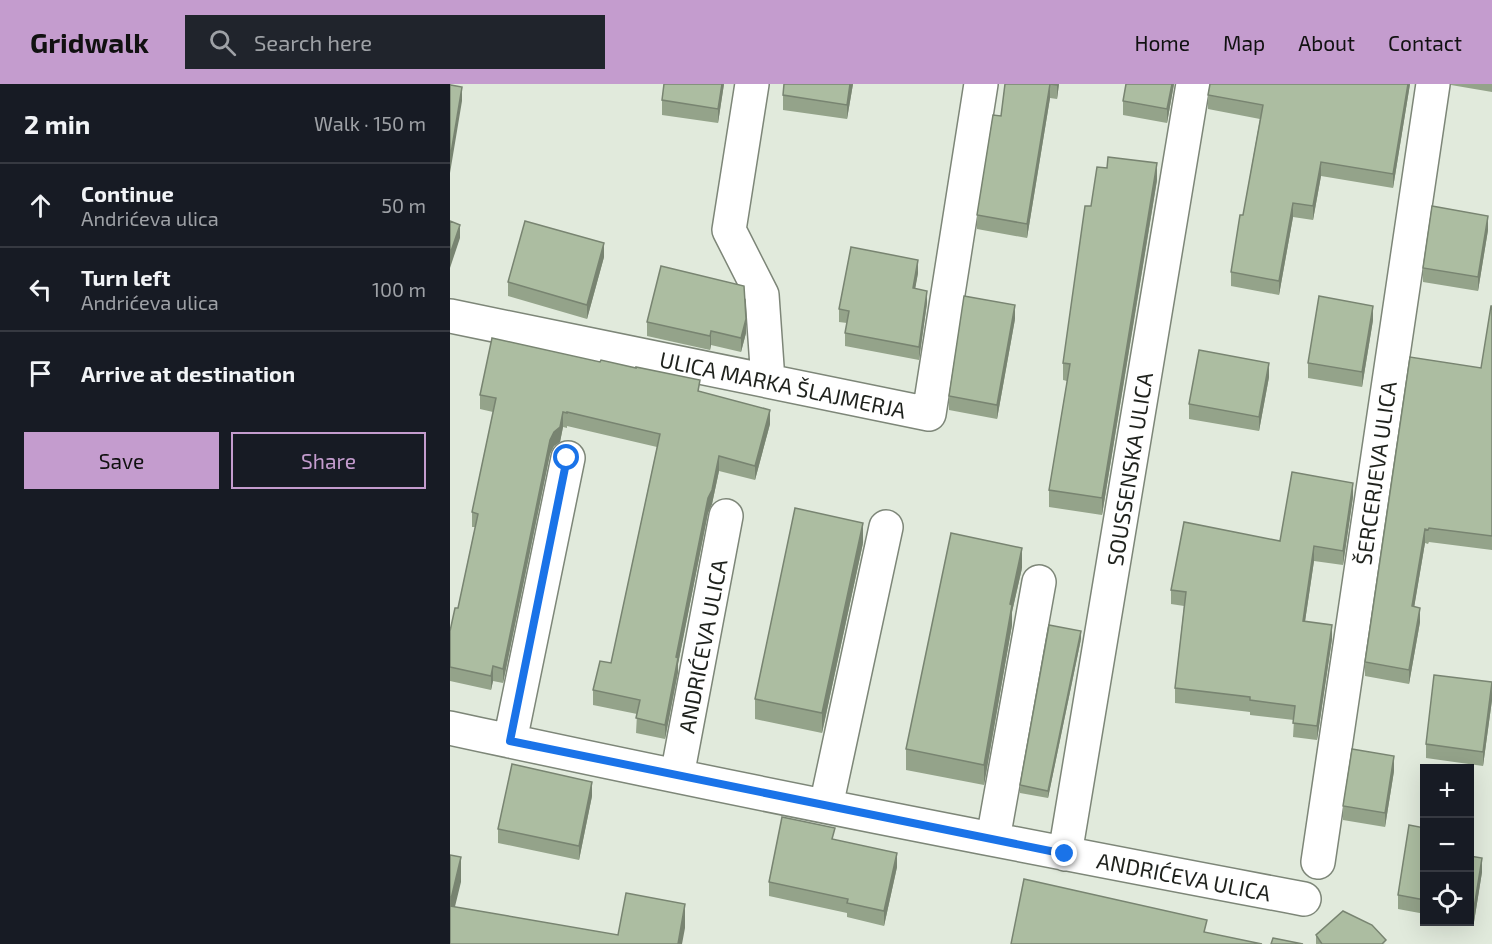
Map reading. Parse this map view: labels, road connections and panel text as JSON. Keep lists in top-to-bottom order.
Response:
{
  "streets": {
    "street": [
      "ULICA MARKA ŠLAJMERJA",
      "SOUSSENSKA ULICA",
      "ŠERCERJEVA ULICA",
      "ANDRIĆEVA ULICA"
    ]
  },
  "crossings": [
    ["SOUSSENSKA ULICA", "ANDRIĆEVA ULICA"]
  ],
  "page": {
    "header": "Gridwalk",
    "search": "Search here",
    "nav": [
      "Home",
      "Map",
      "About",
      "Contact"
    ],
    "heading": ["2 min", "Walk · 150 m"],
    "list": [
      ["Continue", "Andrićeva ulica", "50 m"],
      ["Turn left", "Andrićeva ulica", "100 m"],
      "Arrive at destination"
    ],
    "buttons": ["Save", "Share"],
    "map_buttons": ["+", "−"]
  }
}
